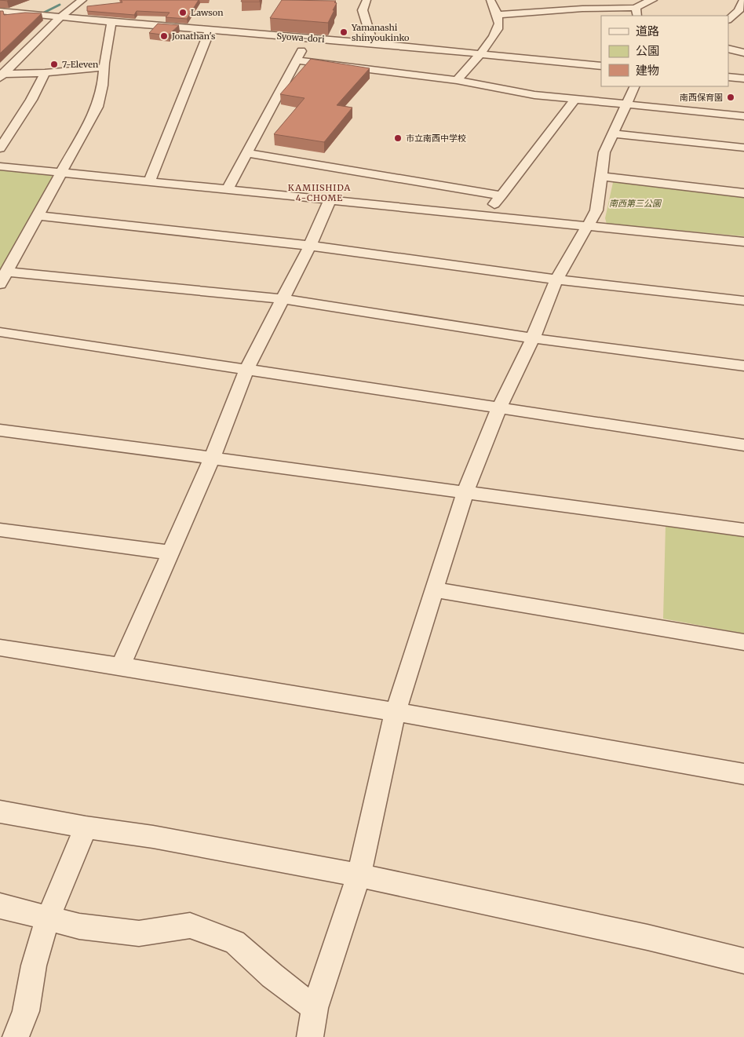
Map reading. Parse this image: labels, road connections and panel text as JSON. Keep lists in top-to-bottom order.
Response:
{
  "streets": {
    "street": ["Syowa-dori"]
  },
  "districts": ["KAMIISHIDA 4-CHOME"],
  "parks": ["南西第三公園"],
  "places": [
    "Lawson",
    "Yamanashi shinyoukinko",
    "Jonathan's",
    "7-Eleven",
    "南西保育園",
    "市立南西中学校"
  ],
  "legend": ["道路", "公園", "建物"]
}
